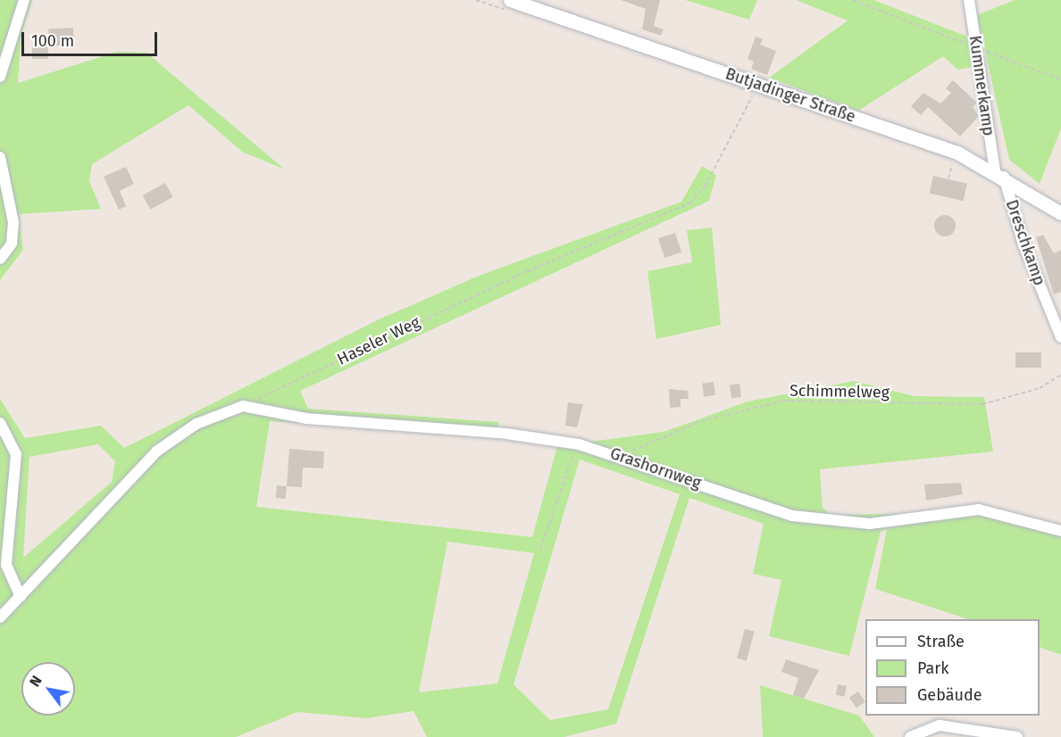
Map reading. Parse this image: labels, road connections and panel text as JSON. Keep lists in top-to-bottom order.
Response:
{
  "streets": {
    "street": [
      "Kummerkamp",
      "Butjadinger Straße",
      "Dreschkamp",
      "Grashornweg"
    ],
    "path": ["Haseler Weg", "Schimmelweg"]
  },
  "crossings": [
    ["Kummerkamp", "Butjadinger Straße"],
    ["Kummerkamp", "Dreschkamp"],
    ["Butjadinger Straße", "Dreschkamp"],
    ["Butjadinger Straße", "Haseler Weg"],
    ["Haseler Weg", "Grashornweg"],
    ["Schimmelweg", "Grashornweg"]
  ],
  "legend": ["Straße", "Park", "Gebäude"],
  "scale_bar": "100 m",
  "north": "top left"
}
